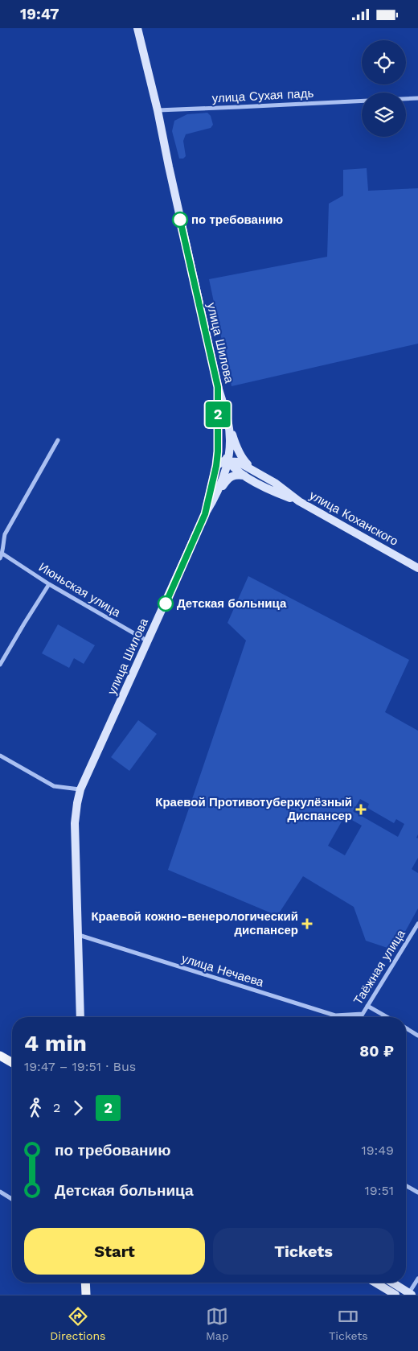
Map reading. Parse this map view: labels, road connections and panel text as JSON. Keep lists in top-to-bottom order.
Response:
{
  "streets": {
    "main road": ["улица Шилова", "улица Коханского"],
    "street": [
      "улица Сухая падь",
      "Июньская улица",
      "Таёжная улица",
      "улица Нечаева"
    ]
  },
  "crossings": [
    ["улица Сухая падь", "улица Шилова"],
    ["улица Шилова", "Июньская улица"],
    ["улица Шилова", "улица Нечаева"],
    ["Таёжная улица", "улица Нечаева"]
  ],
  "places": {
    "other": ["по требованию", "Детская больница"],
    "health": ["Краевой Противотуберкулёзный Диспансер", "Краевой кожно-венерологический диспансер"]
  },
  "lines": ["bus line 2"],
  "page": {
    "status": "19:47",
    "on_map": "2",
    "heading": ["4 min", "19:47 – 19:51 · Bus", "80 ₽"],
    "legs": ["2", "2"],
    "list": [
      {
        "name": "по требованию",
        "value": "19:49"
      },
      {
        "name": "Детская больница",
        "value": "19:51"
      }
    ],
    "buttons": ["Start", "Tickets"],
    "tabs": ["Directions", "Map", "Tickets"]
  }
}
